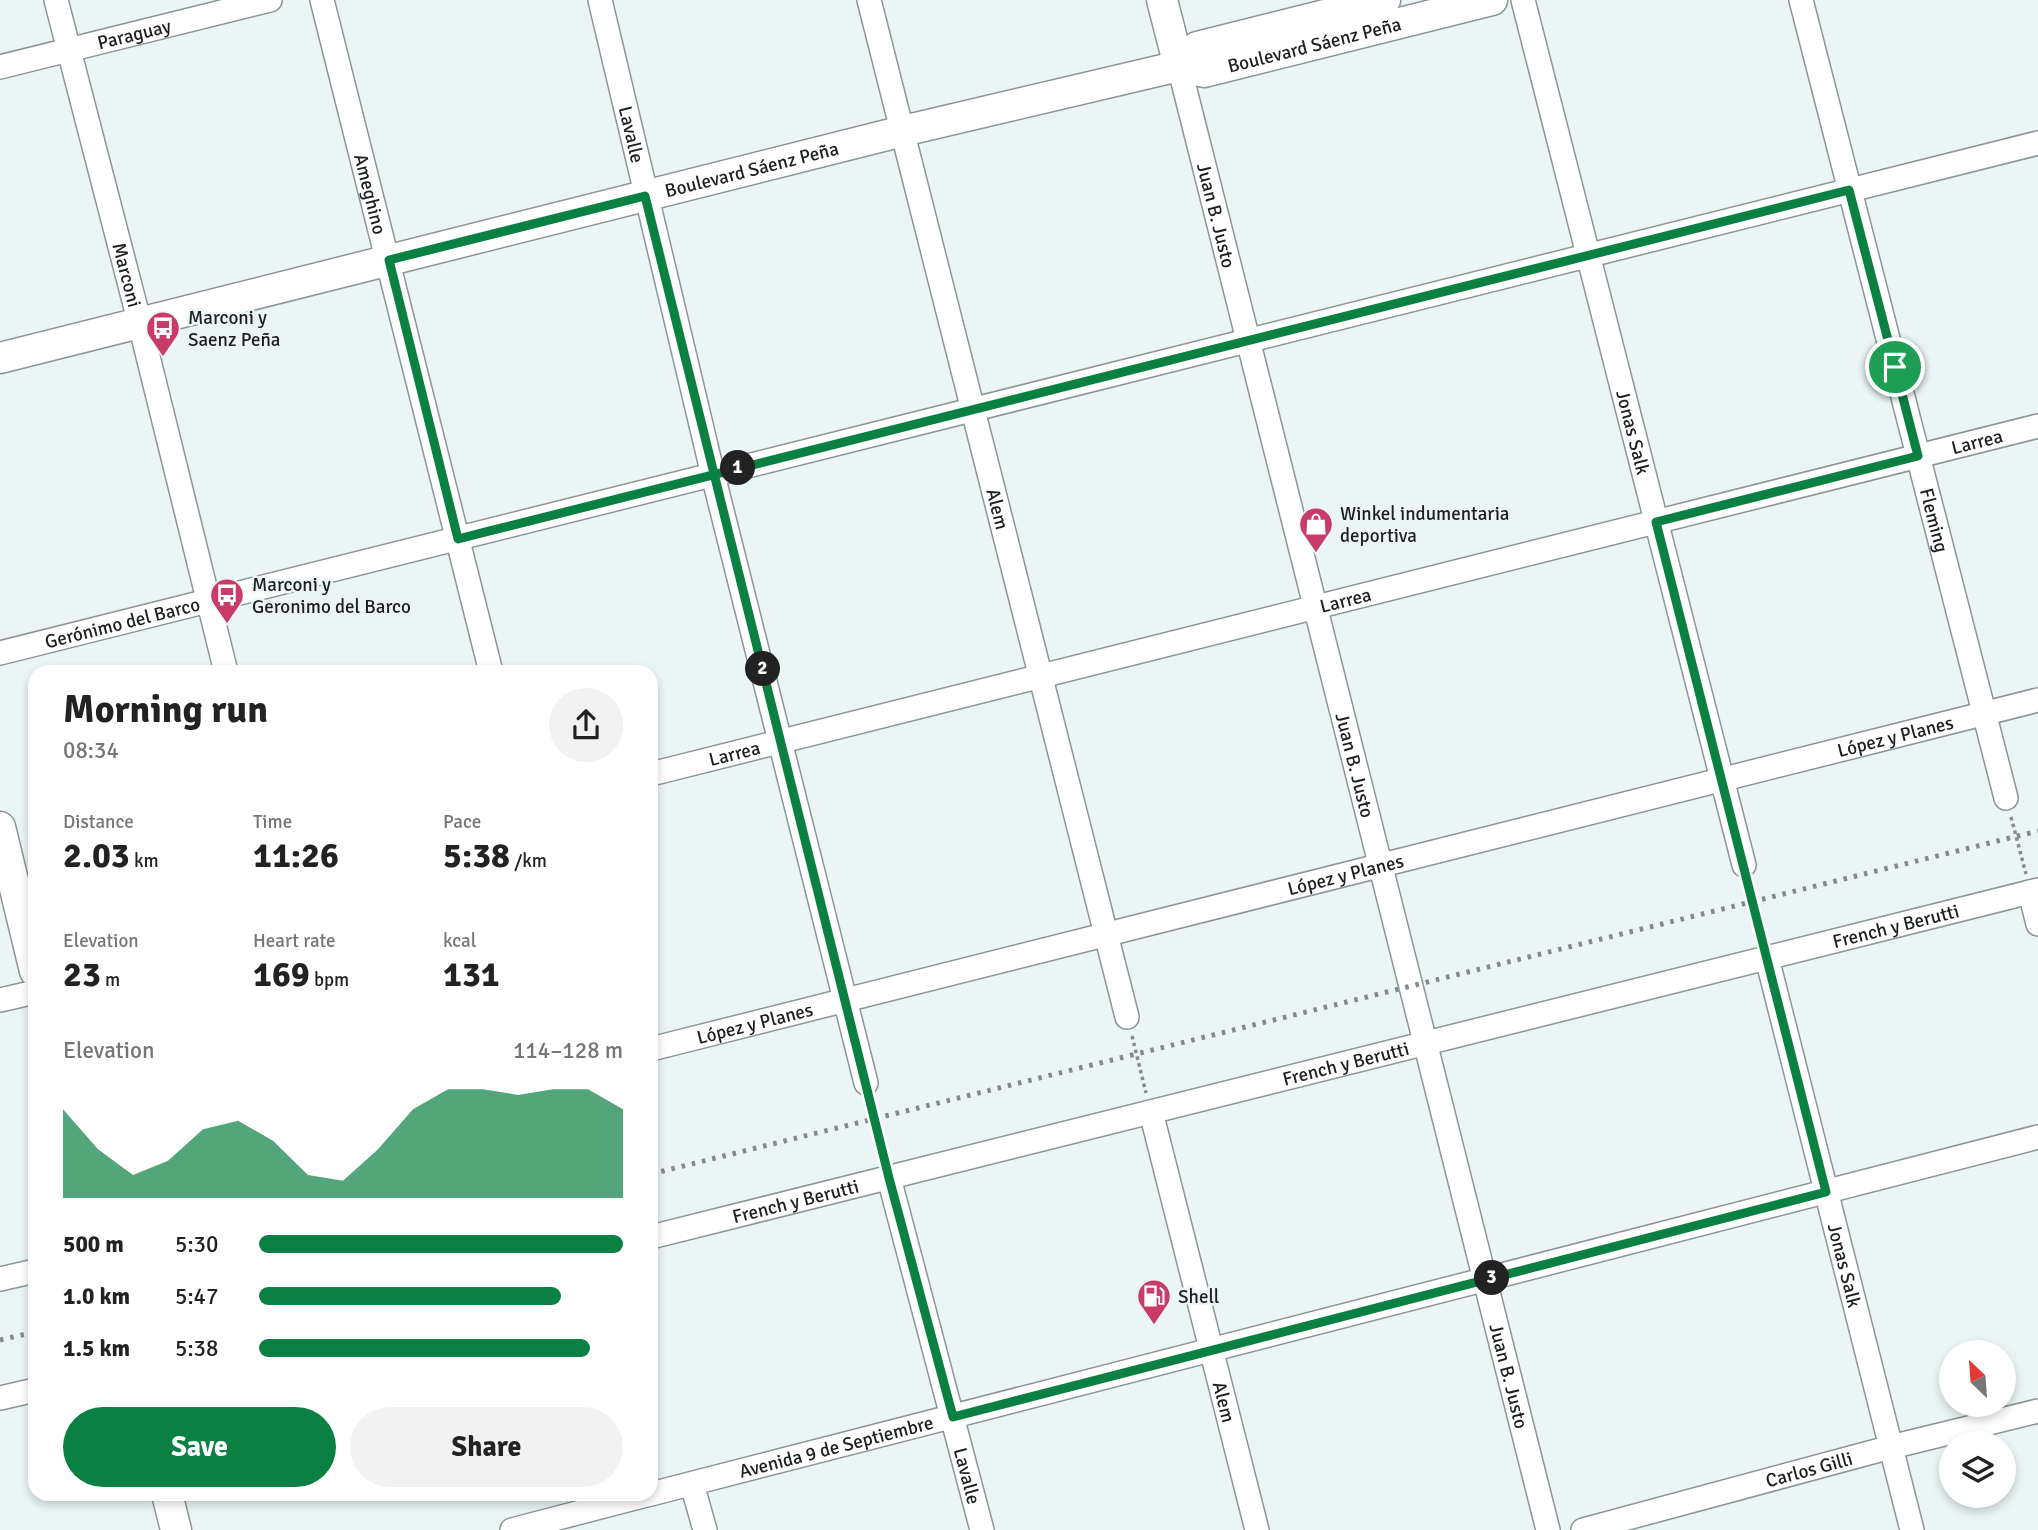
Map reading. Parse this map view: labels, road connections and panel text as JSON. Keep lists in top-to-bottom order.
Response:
{
  "streets": {
    "main road": ["Boulevard Sáenz Peña", "Juan B. Justo"],
    "street": [
      "Paraguay",
      "Lavalle",
      "Ameghino",
      "Marconi",
      "Jonas Salk",
      "Larrea",
      "Alem",
      "Fleming",
      "Gerónimo del Barco",
      "López y Planes",
      "French y Berutti",
      "Avenida 9 de Septiembre",
      "Carlos Gilli"
    ]
  },
  "crossings": [
    ["Paraguay", "Marconi"],
    ["Boulevard Sáenz Peña", "Lavalle"],
    ["Boulevard Sáenz Peña", "Ameghino"],
    ["Boulevard Sáenz Peña", "Juan B. Justo"],
    ["Boulevard Sáenz Peña", "Marconi"],
    ["Boulevard Sáenz Peña", "Alem"],
    ["Lavalle", "Larrea"],
    ["Lavalle", "Gerónimo del Barco"],
    ["Lavalle", "López y Planes"],
    ["Lavalle", "French y Berutti"],
    ["Lavalle", "Avenida 9 de Septiembre"],
    ["Ameghino", "Gerónimo del Barco"],
    ["Juan B. Justo", "Larrea"],
    ["Juan B. Justo", "Gerónimo del Barco"],
    ["Juan B. Justo", "López y Planes"],
    ["Juan B. Justo", "French y Berutti"],
    ["Juan B. Justo", "Avenida 9 de Septiembre"],
    ["Marconi", "Gerónimo del Barco"],
    ["Jonas Salk", "Larrea"],
    ["Jonas Salk", "Gerónimo del Barco"],
    ["Jonas Salk", "López y Planes"],
    ["Jonas Salk", "French y Berutti"],
    ["Jonas Salk", "Avenida 9 de Septiembre"],
    ["Jonas Salk", "Carlos Gilli"],
    ["Larrea", "Alem"],
    ["Larrea", "Fleming"],
    ["Alem", "Gerónimo del Barco"],
    ["Alem", "López y Planes"],
    ["Alem", "French y Berutti"],
    ["Alem", "Avenida 9 de Septiembre"],
    ["Fleming", "Gerónimo del Barco"],
    ["Fleming", "López y Planes"]
  ],
  "places": {
    "bus stop": ["Marconi y Saenz Peña", "Marconi y Geronimo del Barco"],
    "shop": ["Winkel indumentaria deportiva"],
    "fuel station": ["Shell"]
  },
  "north": "top left",
  "page": {
    "pins": ["1", "2", "3"],
    "heading": ["Morning run", "08:34"],
    "stats": [
      ["Distance", "2.03 km"],
      ["Time", "11:26"],
      ["Pace", "5:38 /km"],
      ["Elevation", "23 m"],
      ["Heart rate", "169 bpm"],
      ["kcal", "131"]
    ],
    "chart": ["Elevation", "114–128 m"],
    "list": [
      {
        "name": "500 m",
        "note": "5:30"
      },
      {
        "name": "1.0 km",
        "note": "5:47"
      },
      {
        "name": "1.5 km",
        "note": "5:38"
      }
    ],
    "buttons": ["Save", "Share"]
  }
}
